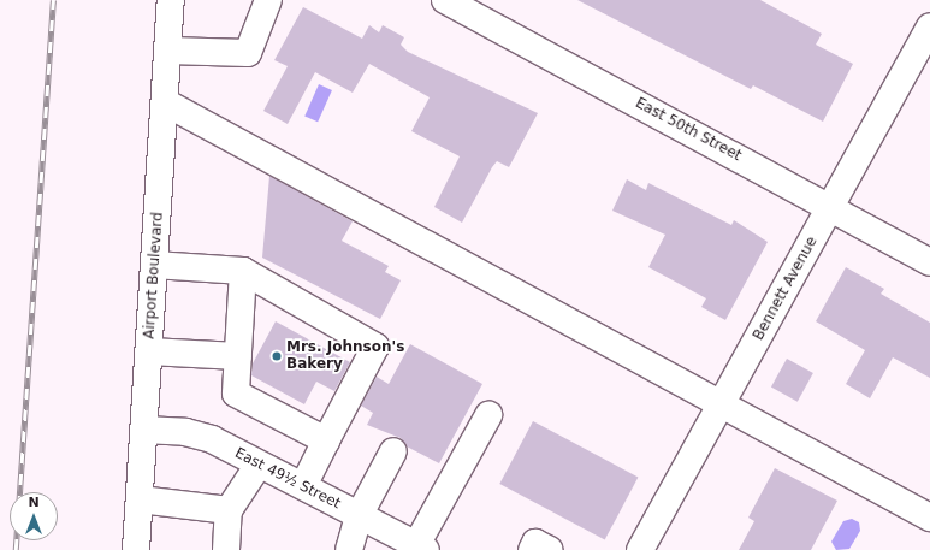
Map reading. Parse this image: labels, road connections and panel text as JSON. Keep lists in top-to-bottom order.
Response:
{
  "streets": {
    "street": [
      "East 50th Street",
      "Airport Boulevard",
      "Bennett Avenue",
      "East 49½ Street"
    ]
  },
  "crossings": [
    ["East 50th Street", "Bennett Avenue"],
    ["Airport Boulevard", "East 49½ Street"]
  ],
  "places": ["Mrs. Johnson's Bakery"],
  "north": "top"
}
